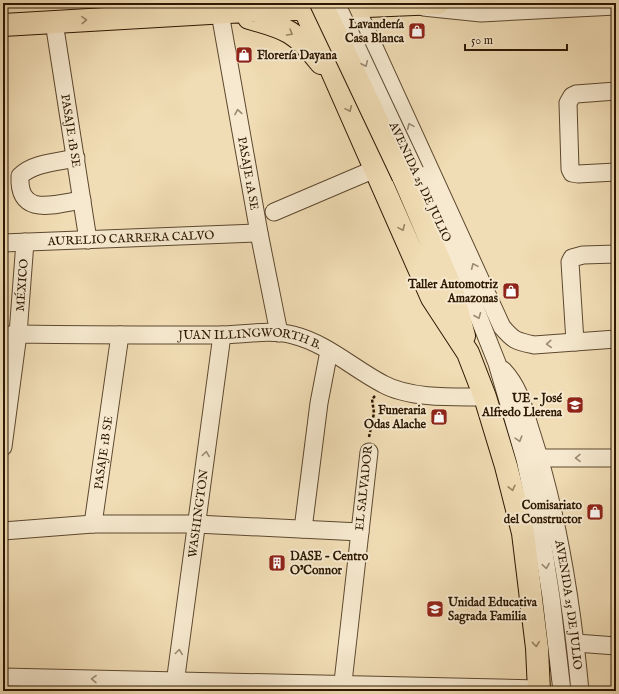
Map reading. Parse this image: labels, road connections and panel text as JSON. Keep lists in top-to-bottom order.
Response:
{
  "streets": {
    "main road": ["AVENIDA 25 DE JULIO"],
    "street": [
      "PASAJE 1B SE",
      "PASAJE 1A SE",
      "AURELIO CARRERA CALVO",
      "MÉXICO",
      "JUAN ILLINGWORTH B.",
      "EL SALVADOR",
      "WASHINGTON"
    ]
  },
  "crossings": [
    ["PASAJE 1B SE", "AURELIO CARRERA CALVO"],
    ["PASAJE 1B SE", "JUAN ILLINGWORTH B."],
    ["PASAJE 1A SE", "AURELIO CARRERA CALVO"],
    ["PASAJE 1A SE", "JUAN ILLINGWORTH B."],
    ["AVENIDA 25 DE JULIO", "JUAN ILLINGWORTH B."],
    ["AURELIO CARRERA CALVO", "MÉXICO"],
    ["MÉXICO", "JUAN ILLINGWORTH B."],
    ["JUAN ILLINGWORTH B.", "EL SALVADOR"],
    ["JUAN ILLINGWORTH B.", "WASHINGTON"]
  ],
  "one_way": ["PASAJE 1A SE"],
  "places": {
    "shop": [
      "Lavandería Casa Blanca",
      "Florería Dayana",
      "Taller Automotriz Amazonas",
      "Funeraria Odas Alache",
      "Comisariato del Constructor"
    ],
    "school or university": ["UE - José Alfredo Llerena", "Unidad Educativa Sagrada Familia"],
    "building": ["DASE - Centro O’Connor"]
  },
  "scale_bar": "50 m"
}
